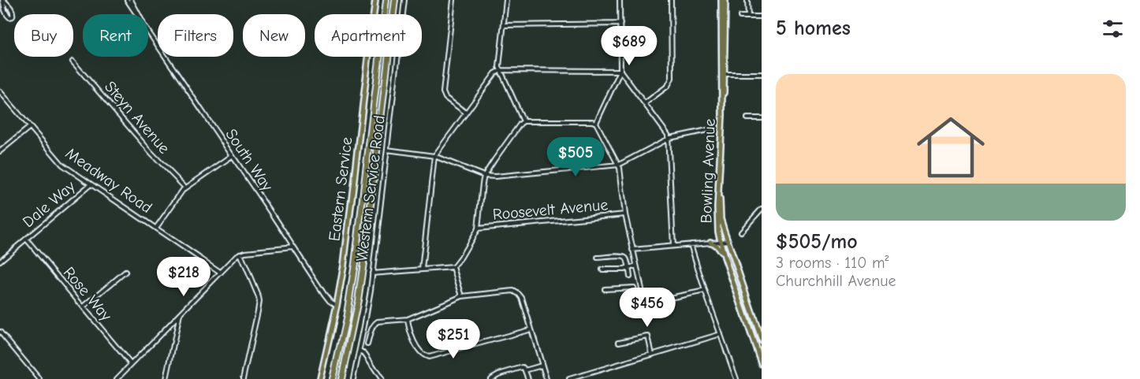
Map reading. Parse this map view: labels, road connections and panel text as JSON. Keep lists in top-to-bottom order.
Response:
{
  "streets": {
    "main road": ["Bowling Avenue", "Eastern Service"],
    "street": [
      "Steyn Avenue",
      "South Way",
      "Meadway Road",
      "Western Service Road",
      "Dale Way",
      "Roosevelt Avenue",
      "Rose Way"
    ]
  },
  "crossings": [
    ["South Way", "Eastern Service"],
    ["Meadway Road", "Dale Way"],
    ["Dale Way", "Rose Way"]
  ],
  "page": {
    "heading": "5 homes",
    "chip": [
      "Buy",
      "Rent",
      "Filters",
      "New",
      "Apartment"
    ],
    "price": [
      "$689",
      "$505",
      "$218",
      "$456",
      "$251"
    ],
    "list": [
      {
        "name": "$505/mo",
        "note": "3 rooms · 110 m² · Churchhill Avenue"
      }
    ]
  }
}
